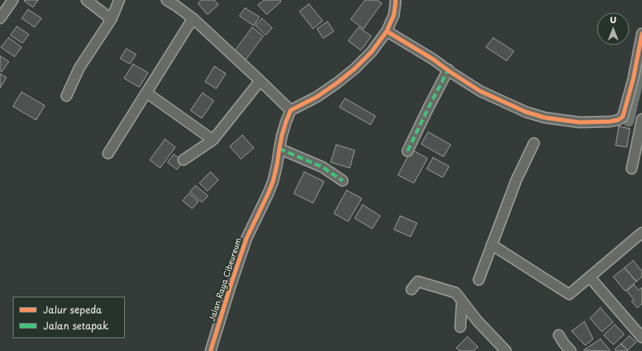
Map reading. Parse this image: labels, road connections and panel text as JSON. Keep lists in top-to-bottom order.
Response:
{
  "streets": {
    "street": ["Jalan Raya Cibeureum"]
  },
  "legend": ["Jalur sepeda", "Jalan setapak"],
  "north": "top"
}
